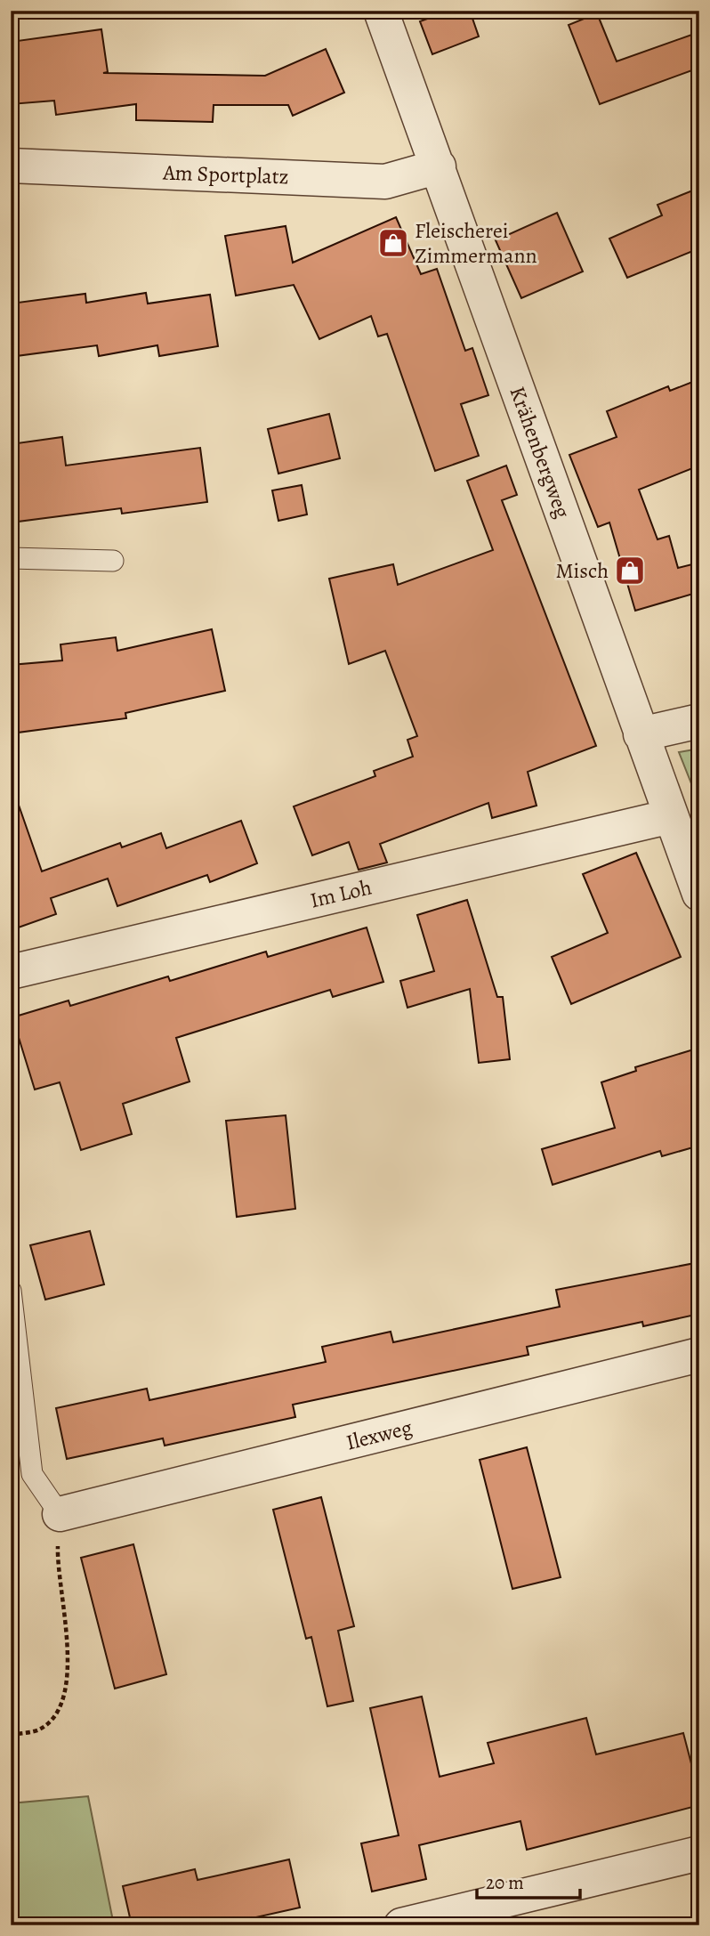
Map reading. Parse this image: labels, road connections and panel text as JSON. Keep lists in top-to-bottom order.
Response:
{
  "streets": {
    "street": [
      "Am Sportplatz",
      "Krähenbergweg",
      "Im Loh",
      "Ilexweg"
    ]
  },
  "crossings": [
    ["Am Sportplatz", "Krähenbergweg"],
    ["Krähenbergweg", "Im Loh"]
  ],
  "places": {
    "shop": ["Fleischerei Zimmermann", "Misch"]
  },
  "scale_bar": "20 m"
}
